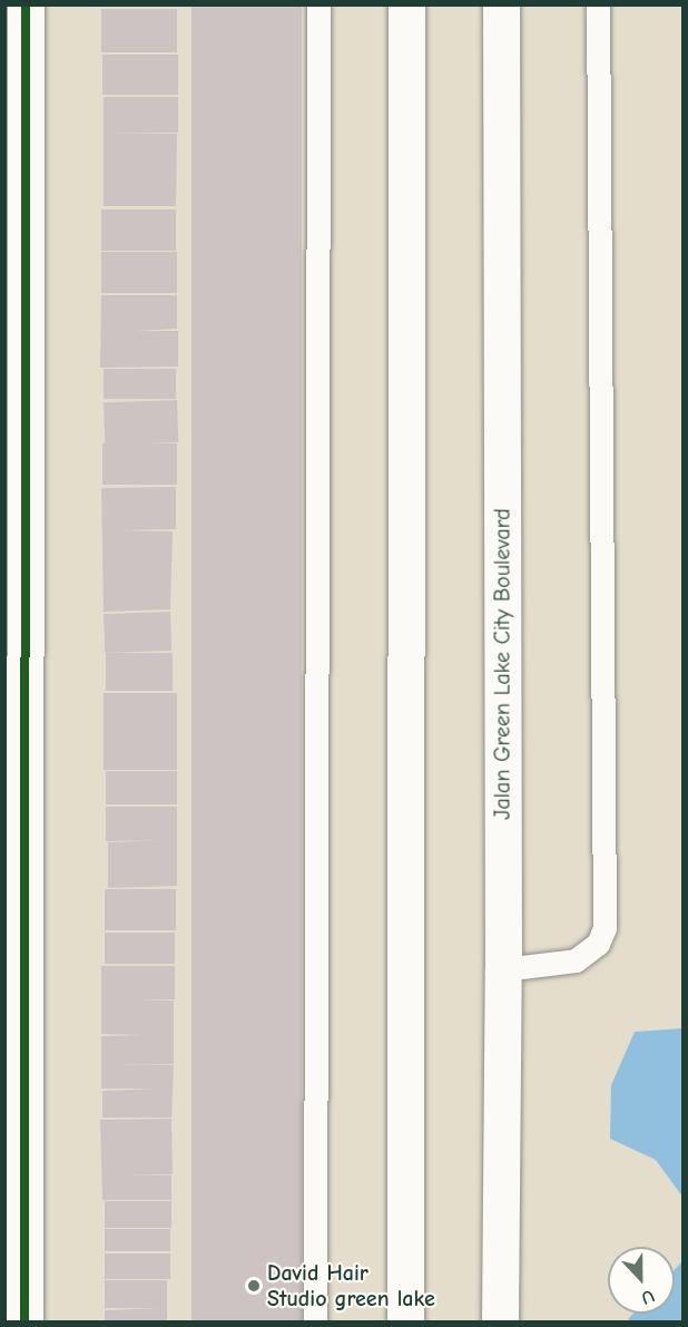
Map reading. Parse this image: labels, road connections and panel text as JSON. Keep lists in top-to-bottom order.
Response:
{
  "streets": {
    "main road": ["Jalan Green Lake City Boulevard"]
  },
  "places": ["David Hair Studio green lake"],
  "north": "bottom"
}
